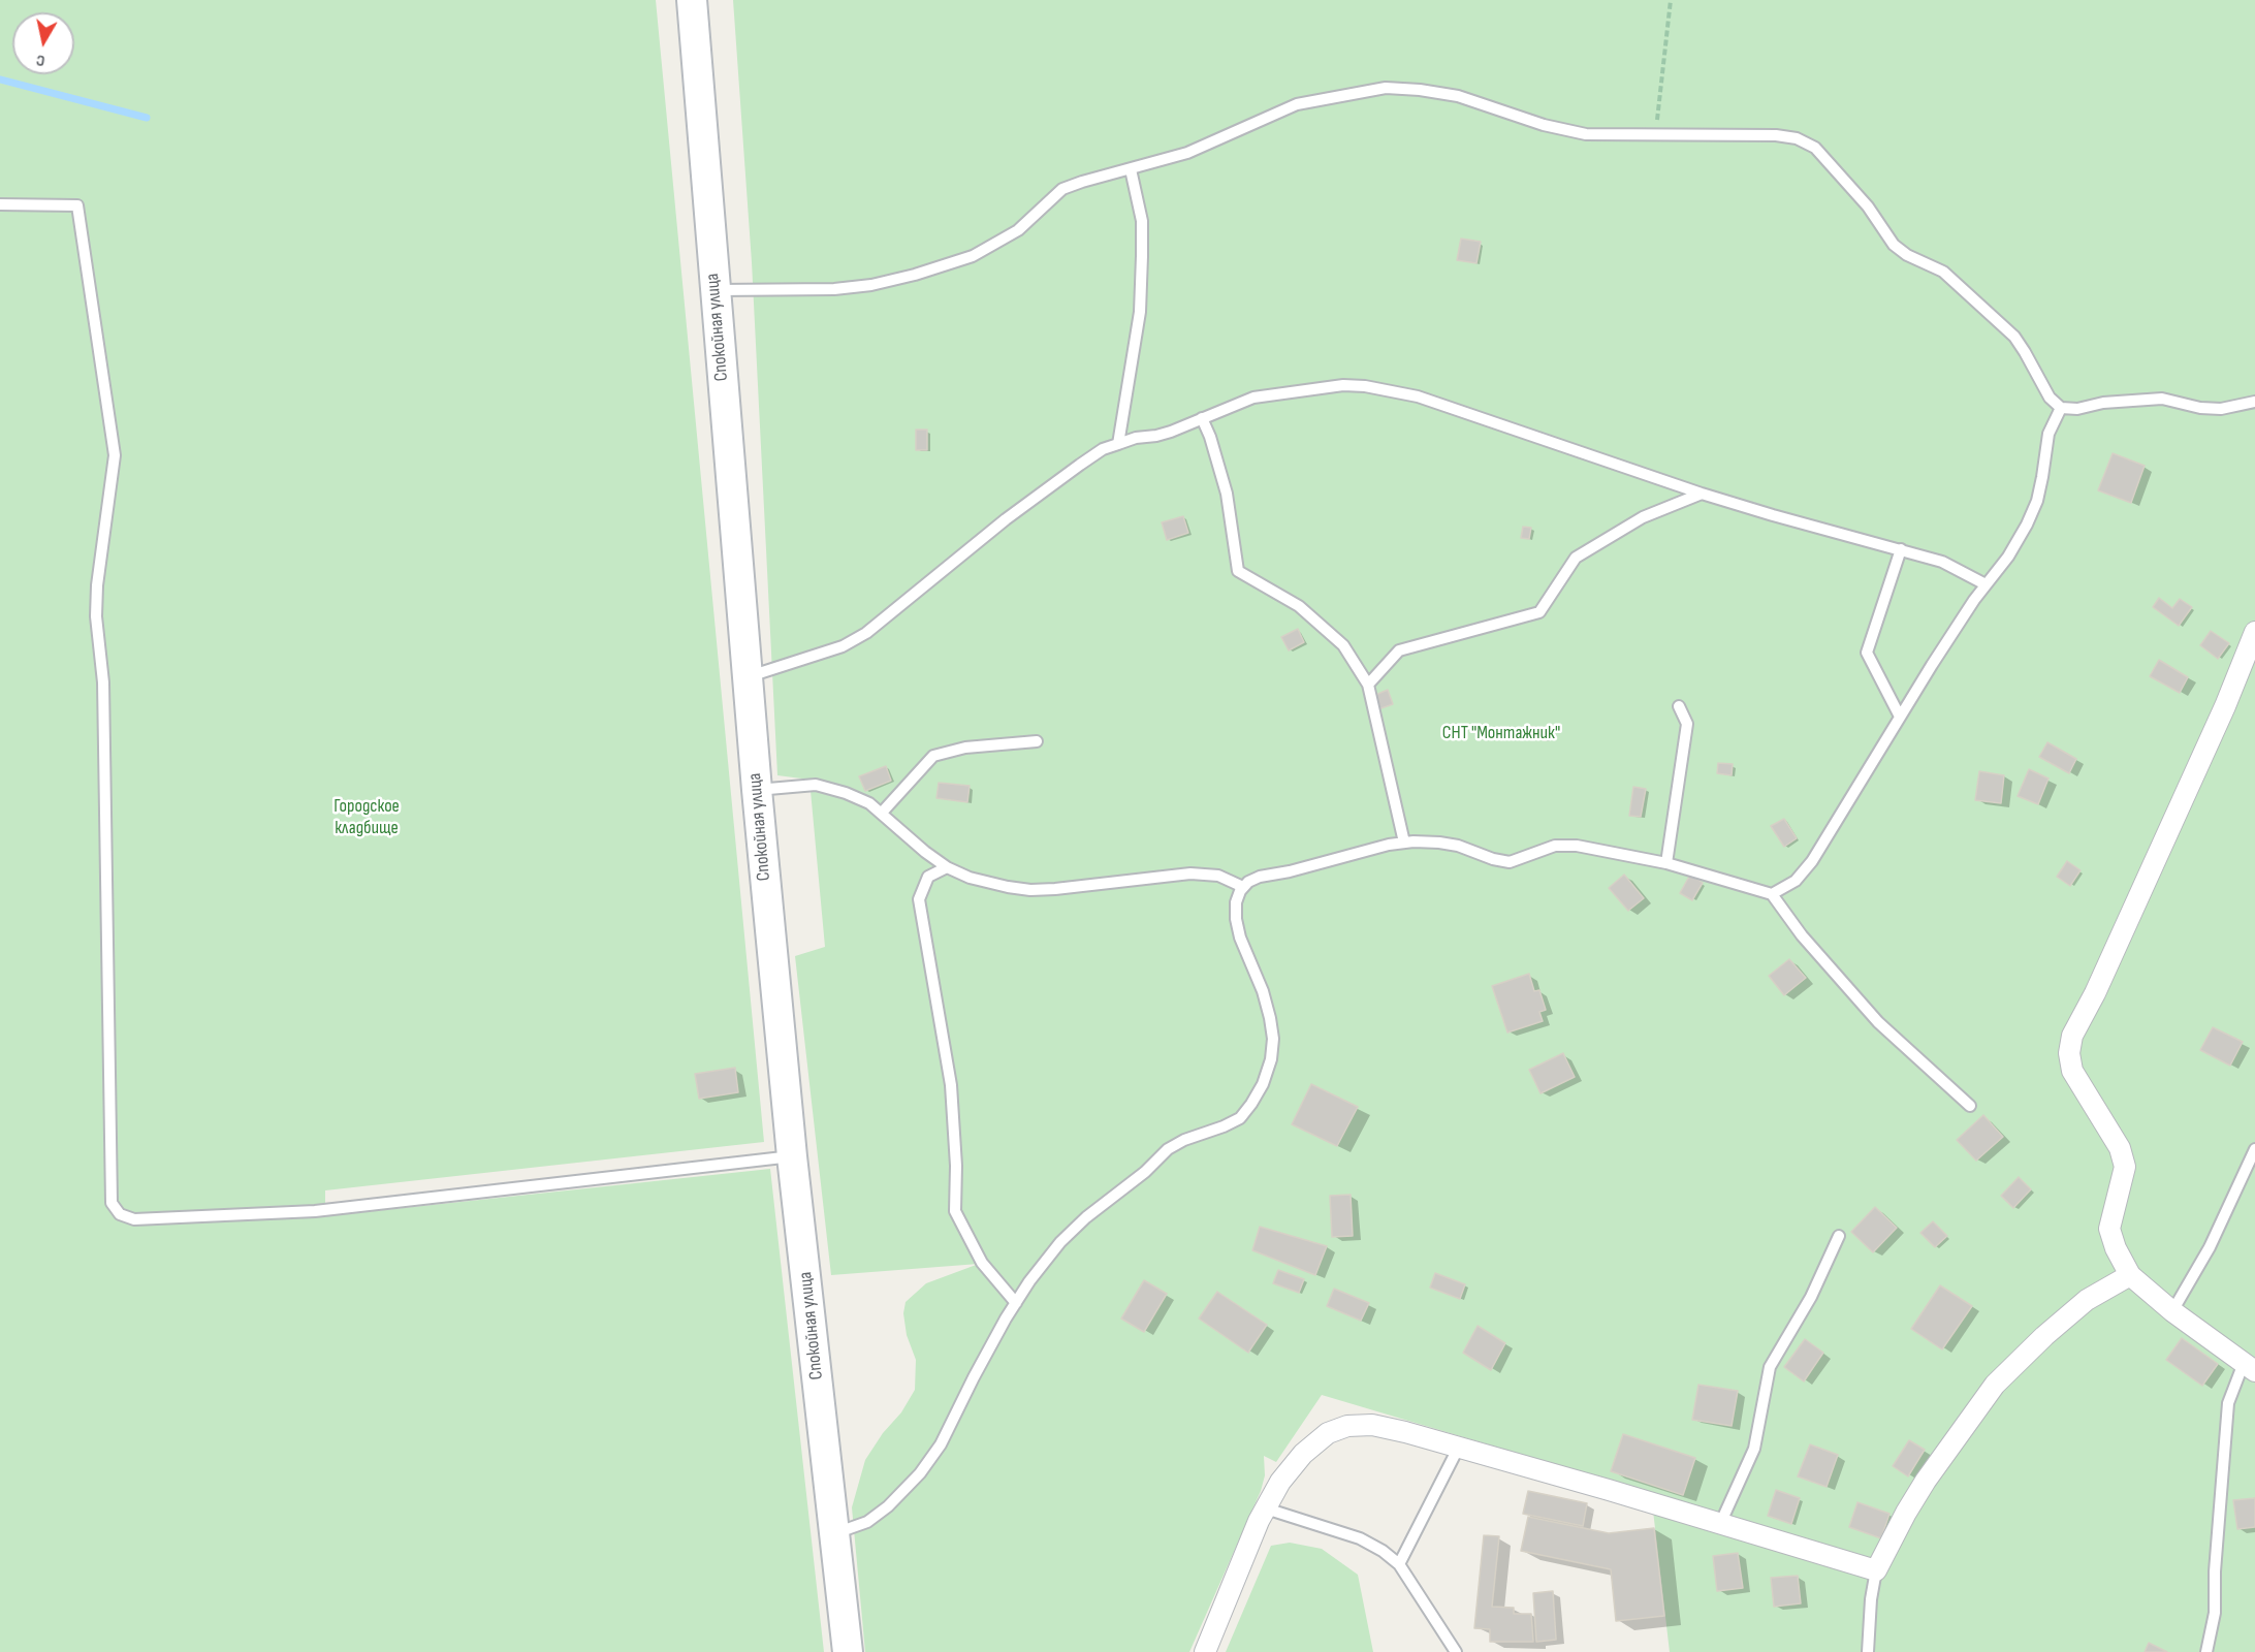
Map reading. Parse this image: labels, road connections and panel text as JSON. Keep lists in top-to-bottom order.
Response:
{
  "streets": {
    "street": ["Спокойная улица"]
  },
  "parks": ["СНТ \"Монтажник\"", "Городское кладбище"],
  "north": "bottom"
}
